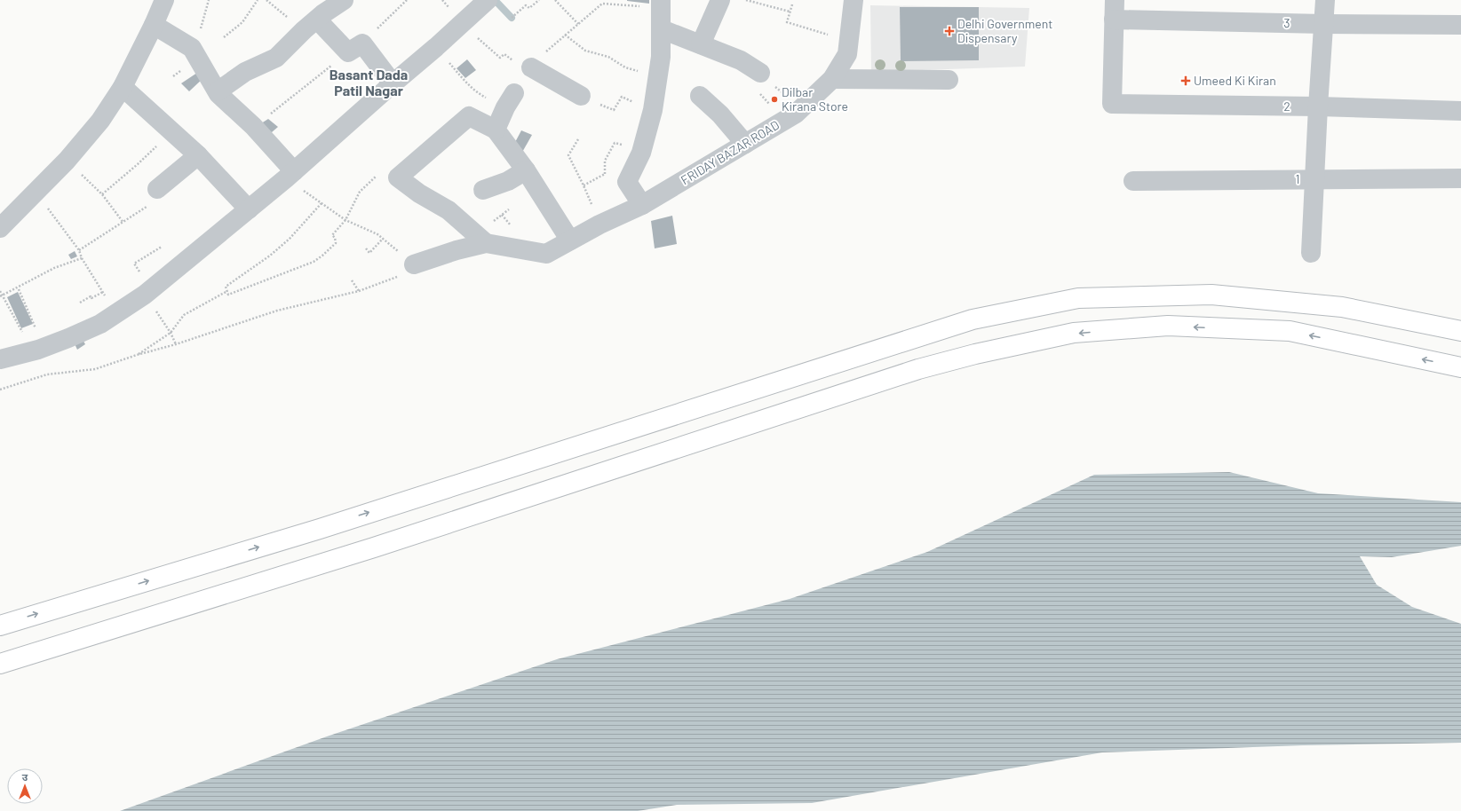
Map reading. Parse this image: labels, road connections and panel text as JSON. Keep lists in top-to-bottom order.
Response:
{
  "streets": {
    "street": [
      "3",
      "2",
      "FRIDAY BAZAR ROAD",
      "1"
    ]
  },
  "crossings": [
    ["3", "2"]
  ],
  "districts": ["Basant Dada Patil Nagar"],
  "places": {
    "health": ["Delhi Government Dispensary", "Umeed Ki Kiran"],
    "other": ["Dilbar Kirana Store"]
  },
  "north": "top"
}
